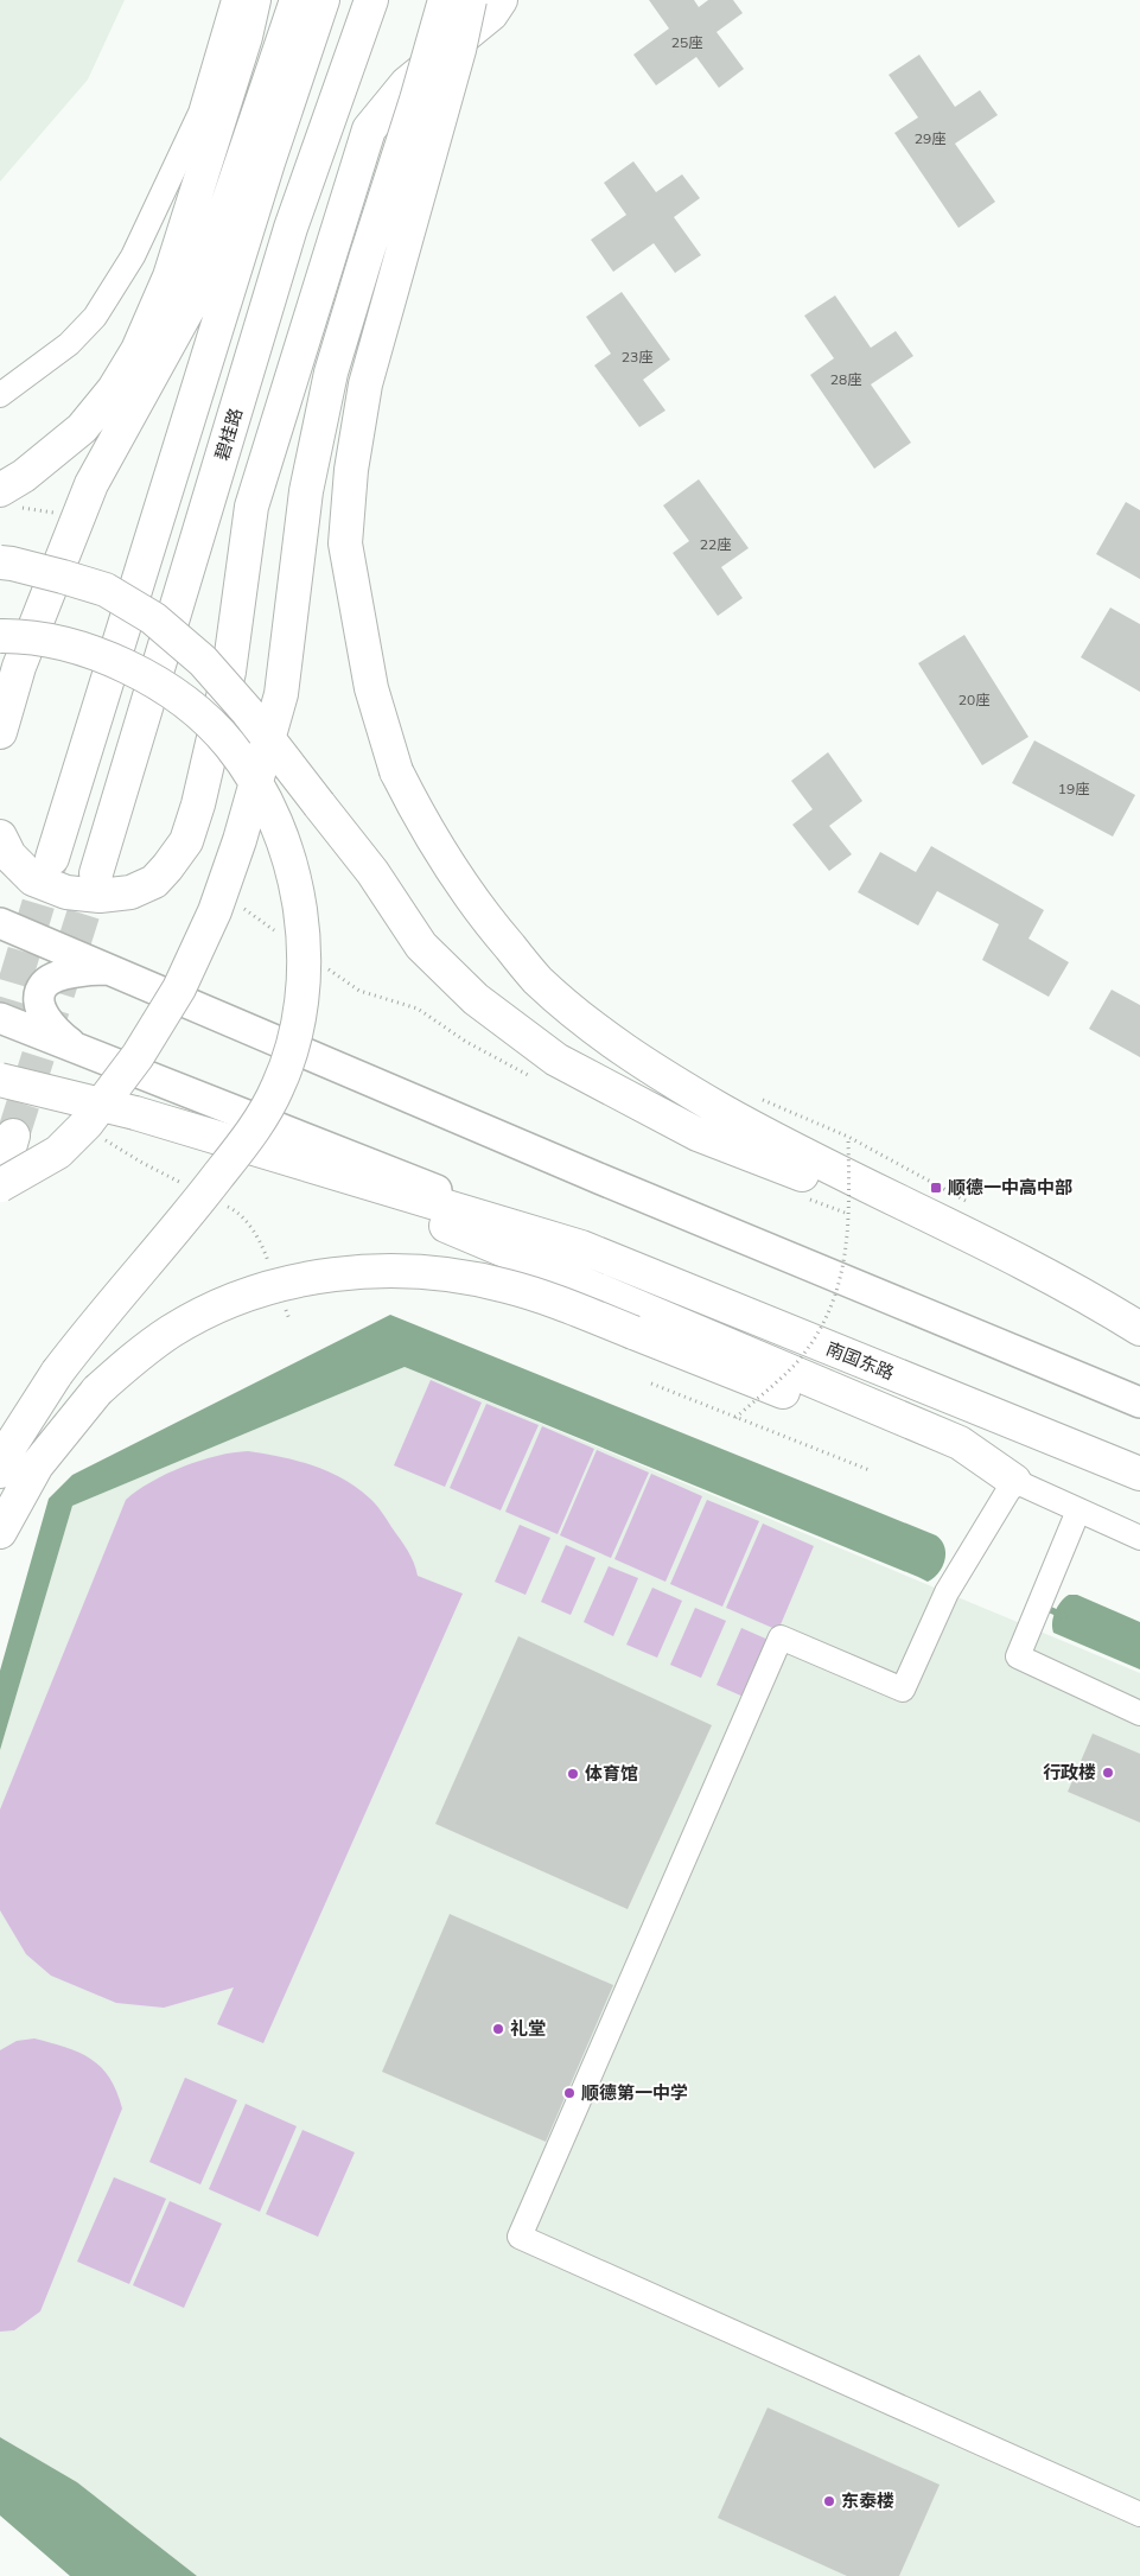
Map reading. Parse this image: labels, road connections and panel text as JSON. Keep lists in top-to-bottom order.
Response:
{
  "streets": {
    "highway": ["碧桂路", "南国东路"]
  },
  "places": {
    "transit": ["顺德一中高中部"],
    "other": [
      "行政楼",
      "体育馆",
      "礼堂",
      "顺德第一中学",
      "东泰楼"
    ]
  },
  "house_numbers": [
    "25座",
    "29座",
    "23座",
    "28座",
    "22座",
    "20座",
    "19座"
  ]
}
